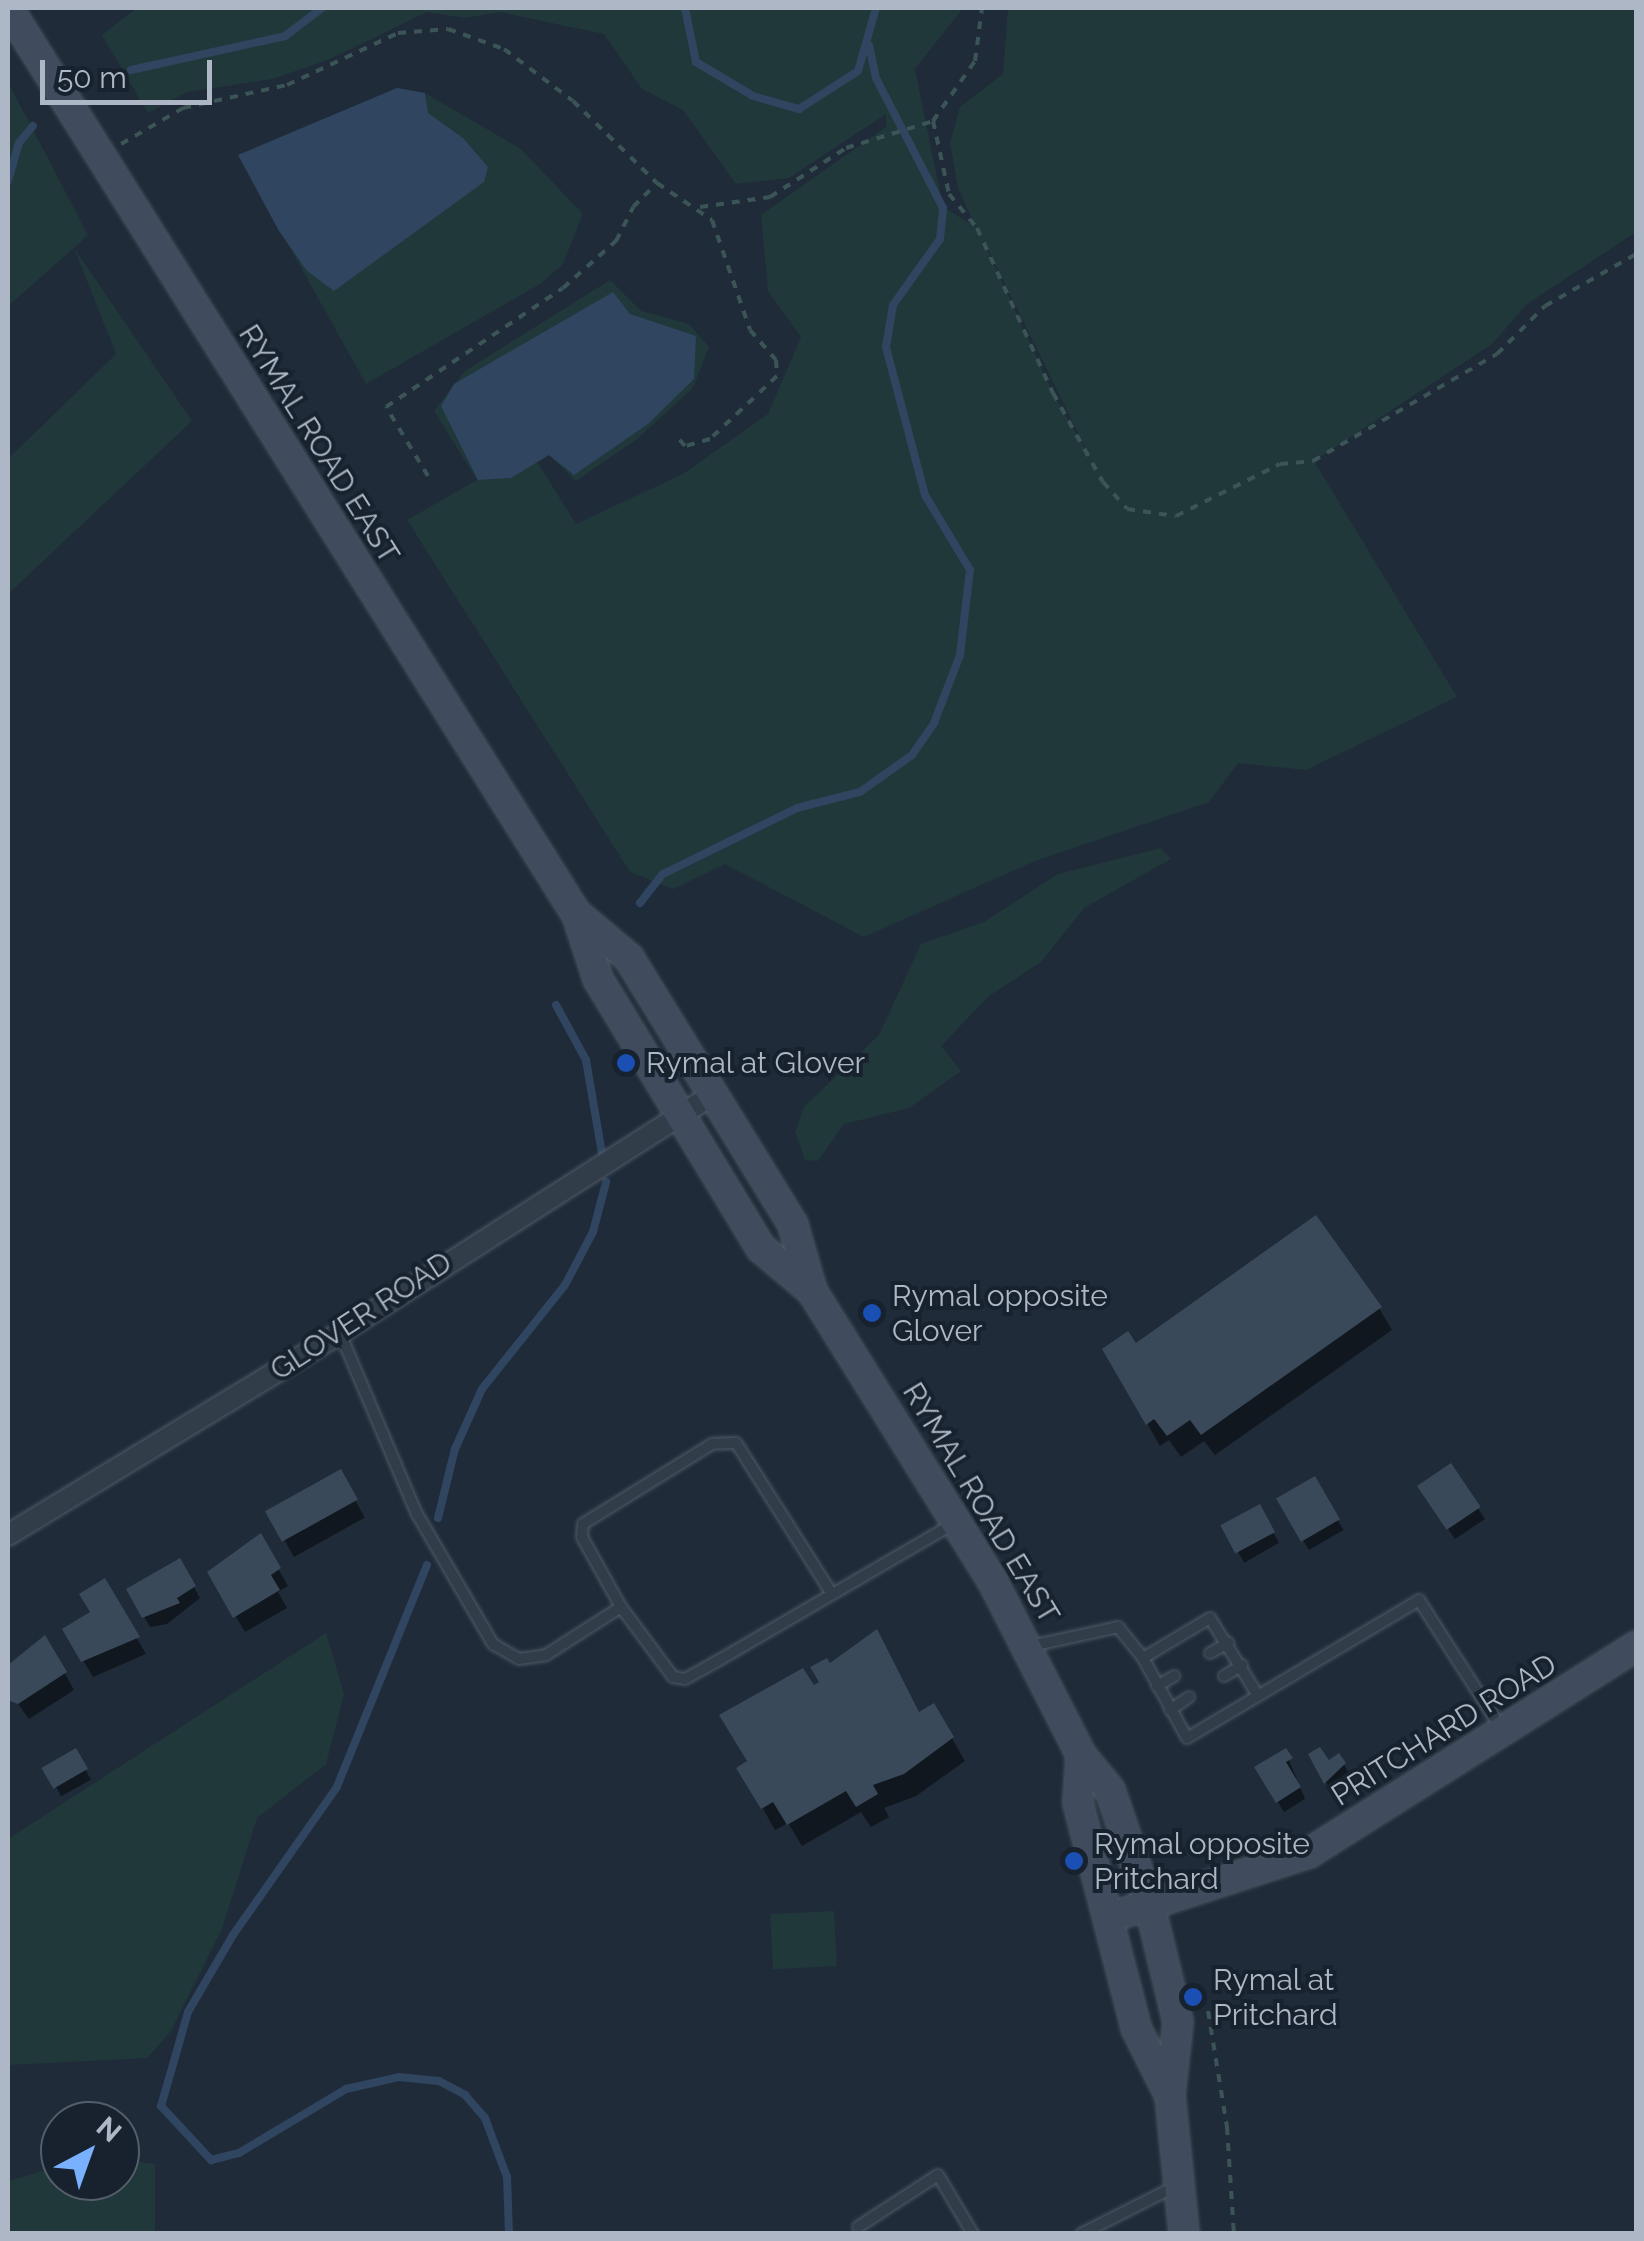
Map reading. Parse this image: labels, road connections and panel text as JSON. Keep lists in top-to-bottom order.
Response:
{
  "streets": {
    "main road": ["RYMAL ROAD EAST", "PRITCHARD ROAD"],
    "street": ["GLOVER ROAD"]
  },
  "crossings": [
    ["RYMAL ROAD EAST", "GLOVER ROAD"],
    ["RYMAL ROAD EAST", "PRITCHARD ROAD"]
  ],
  "places": [
    "Rymal at Glover",
    "Rymal opposite Glover",
    "Rymal opposite Pritchard",
    "Rymal at Pritchard"
  ],
  "scale_bar": "50 m",
  "north": "top right"
}
